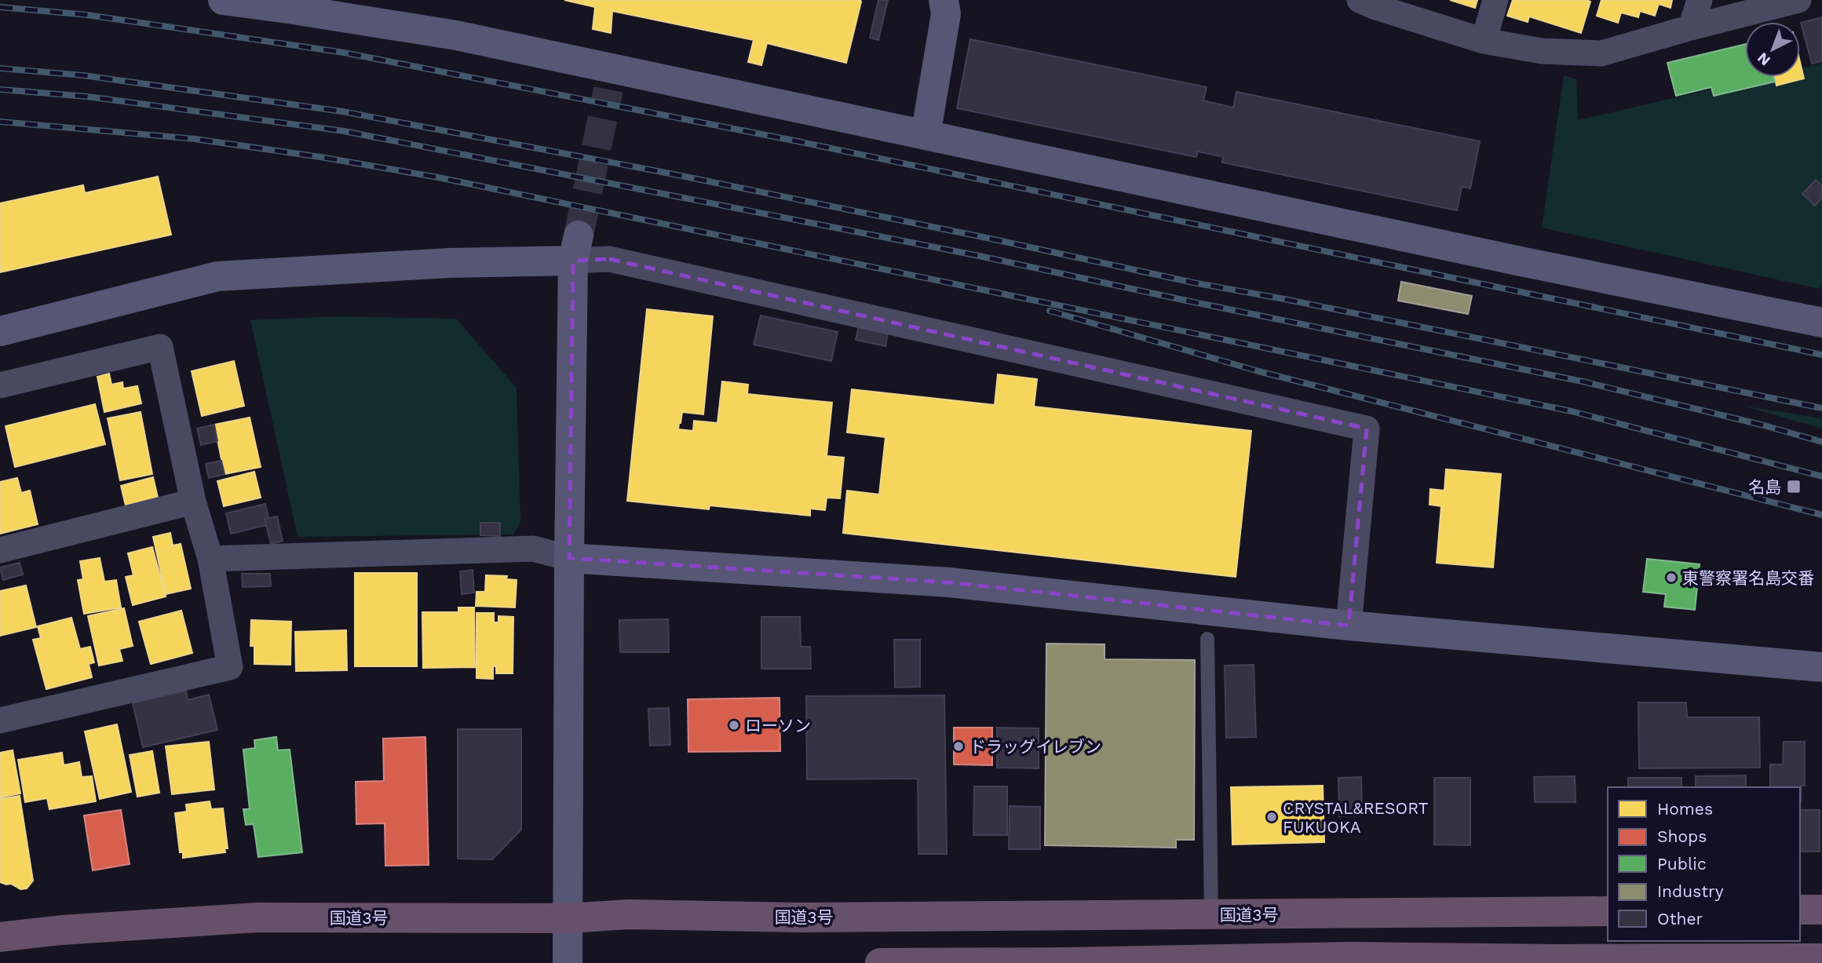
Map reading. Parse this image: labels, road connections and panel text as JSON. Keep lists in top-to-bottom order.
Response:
{
  "streets": {
    "highway": ["国道3号"]
  },
  "places": {
    "transit": ["名島"],
    "other": [
      "東警察署名島交番",
      "ローソン",
      "ドラッグイレブン",
      "CRYSTAL&RESORT FUKUOKA"
    ]
  },
  "legend": [
    "Homes",
    "Shops",
    "Public",
    "Industry",
    "Other"
  ],
  "north": "bottom left"
}
